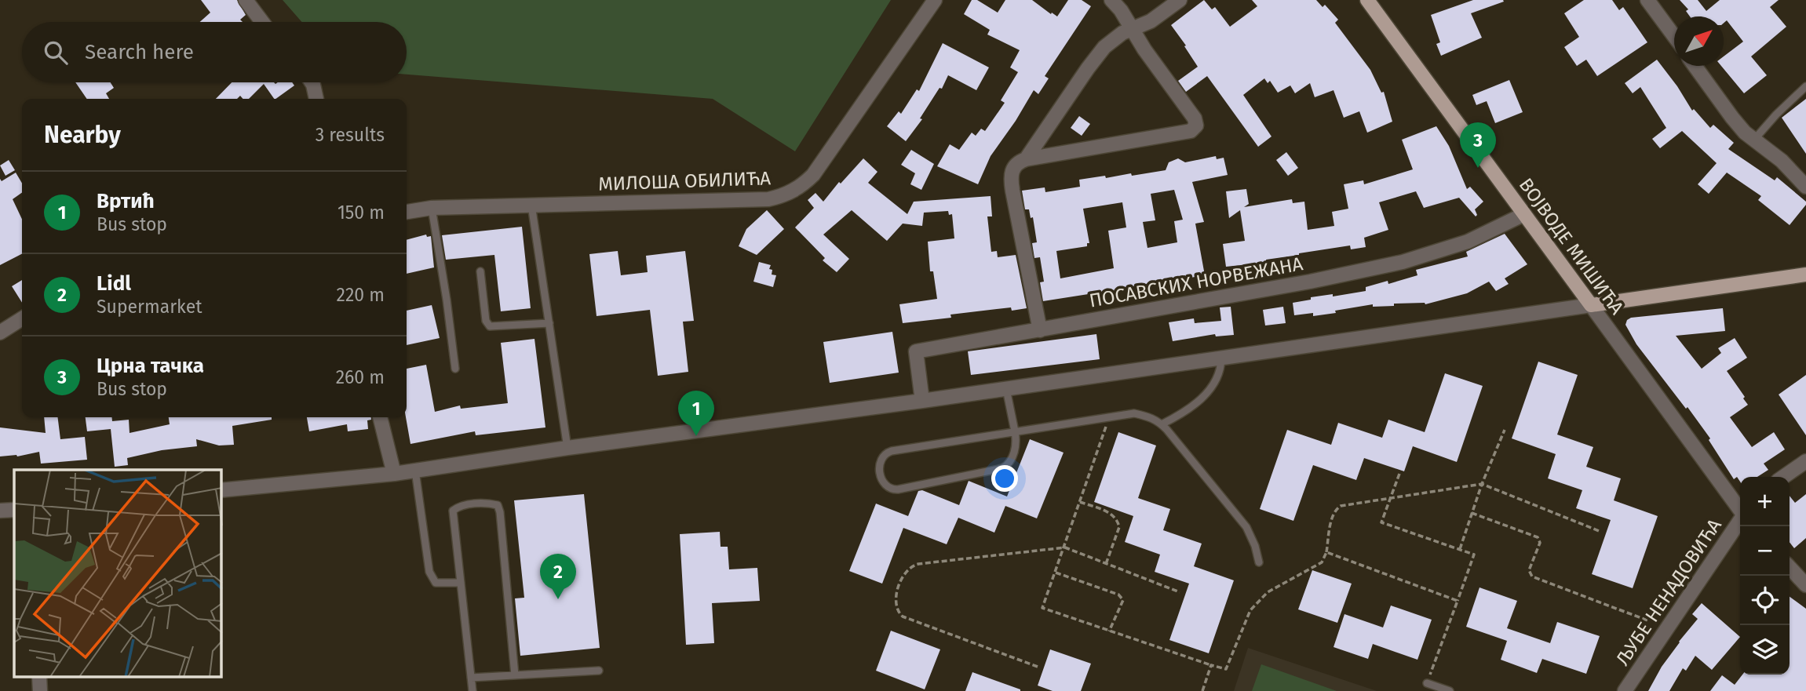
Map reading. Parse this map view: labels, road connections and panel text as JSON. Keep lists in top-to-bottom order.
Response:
{
  "streets": {
    "main road": ["ВОЈВОДЕ МИШИЋА"],
    "street": ["МИЛОША ОБИЛИЋА", "ПОСАВСКИХ НОРВЕЖАНА", "ЉУБЕ НЕНАДОВИЋА"]
  },
  "crossings": [
    ["ВОЈВОДЕ МИШИЋА", "ПОСАВСКИХ НОРВЕЖАНА"]
  ],
  "north": "top right",
  "page": {
    "search": "Search here",
    "heading": ["Nearby", "3 results"],
    "pins": ["3", "1", "2"],
    "list": [
      {
        "mark": "1",
        "name": "Вртић",
        "note": "Bus stop",
        "value": "150 m"
      },
      {
        "mark": "2",
        "name": "Lidl",
        "note": "Supermarket",
        "value": "220 m"
      },
      {
        "mark": "3",
        "name": "Црна тачка",
        "note": "Bus stop",
        "value": "260 m"
      }
    ],
    "map_buttons": ["+", "−"]
  }
}
